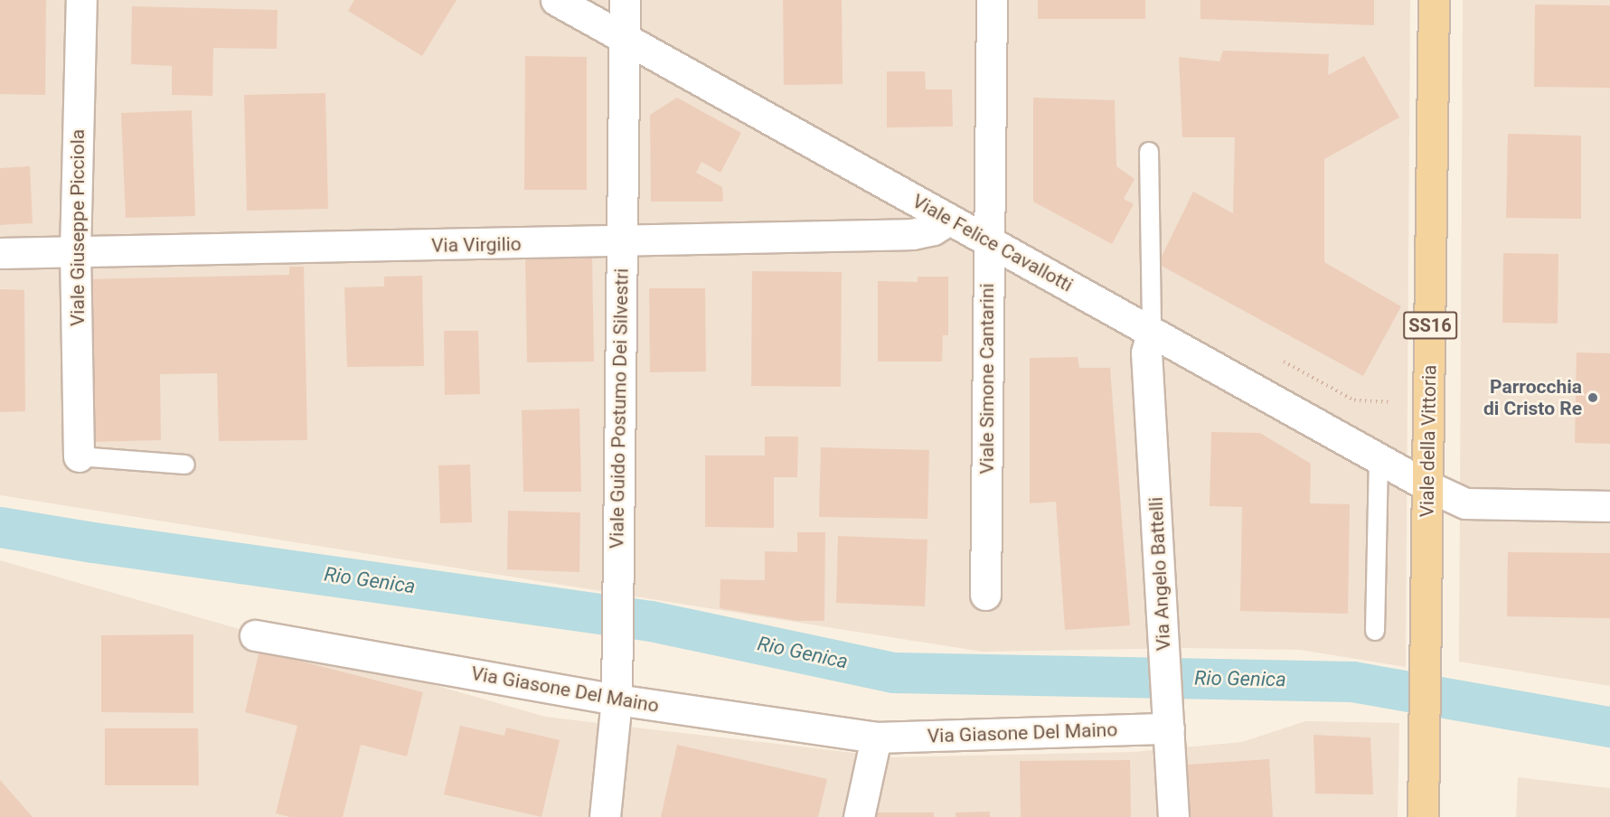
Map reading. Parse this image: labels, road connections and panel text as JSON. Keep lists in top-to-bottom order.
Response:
{
  "streets": {
    "main road": ["SS16", "Viale della Vittoria"],
    "street": [
      "Viale Giuseppe Picciola",
      "Viale Felice Cavallotti",
      "Via Virgilio",
      "Viale Simone Cantarini",
      "Viale Guido Postumo Dei Silvestri",
      "Via Angelo Battelli",
      "Via Giasone Del Maino"
    ]
  },
  "crossings": [
    ["Viale Giuseppe Picciola", "Via Virgilio"],
    ["Viale Felice Cavallotti", "Via Virgilio"],
    ["Viale Felice Cavallotti", "Viale Simone Cantarini"],
    ["Viale Felice Cavallotti", "Viale Guido Postumo Dei Silvestri"],
    ["Viale Felice Cavallotti", "Viale della Vittoria"],
    ["Viale Felice Cavallotti", "Via Angelo Battelli"],
    ["Via Virgilio", "Viale Guido Postumo Dei Silvestri"],
    ["Viale Guido Postumo Dei Silvestri", "Via Giasone Del Maino"],
    ["Via Angelo Battelli", "Via Giasone Del Maino"]
  ],
  "water": ["Rio Genica"],
  "places": ["Parrocchia di Cristo Re"]
}
